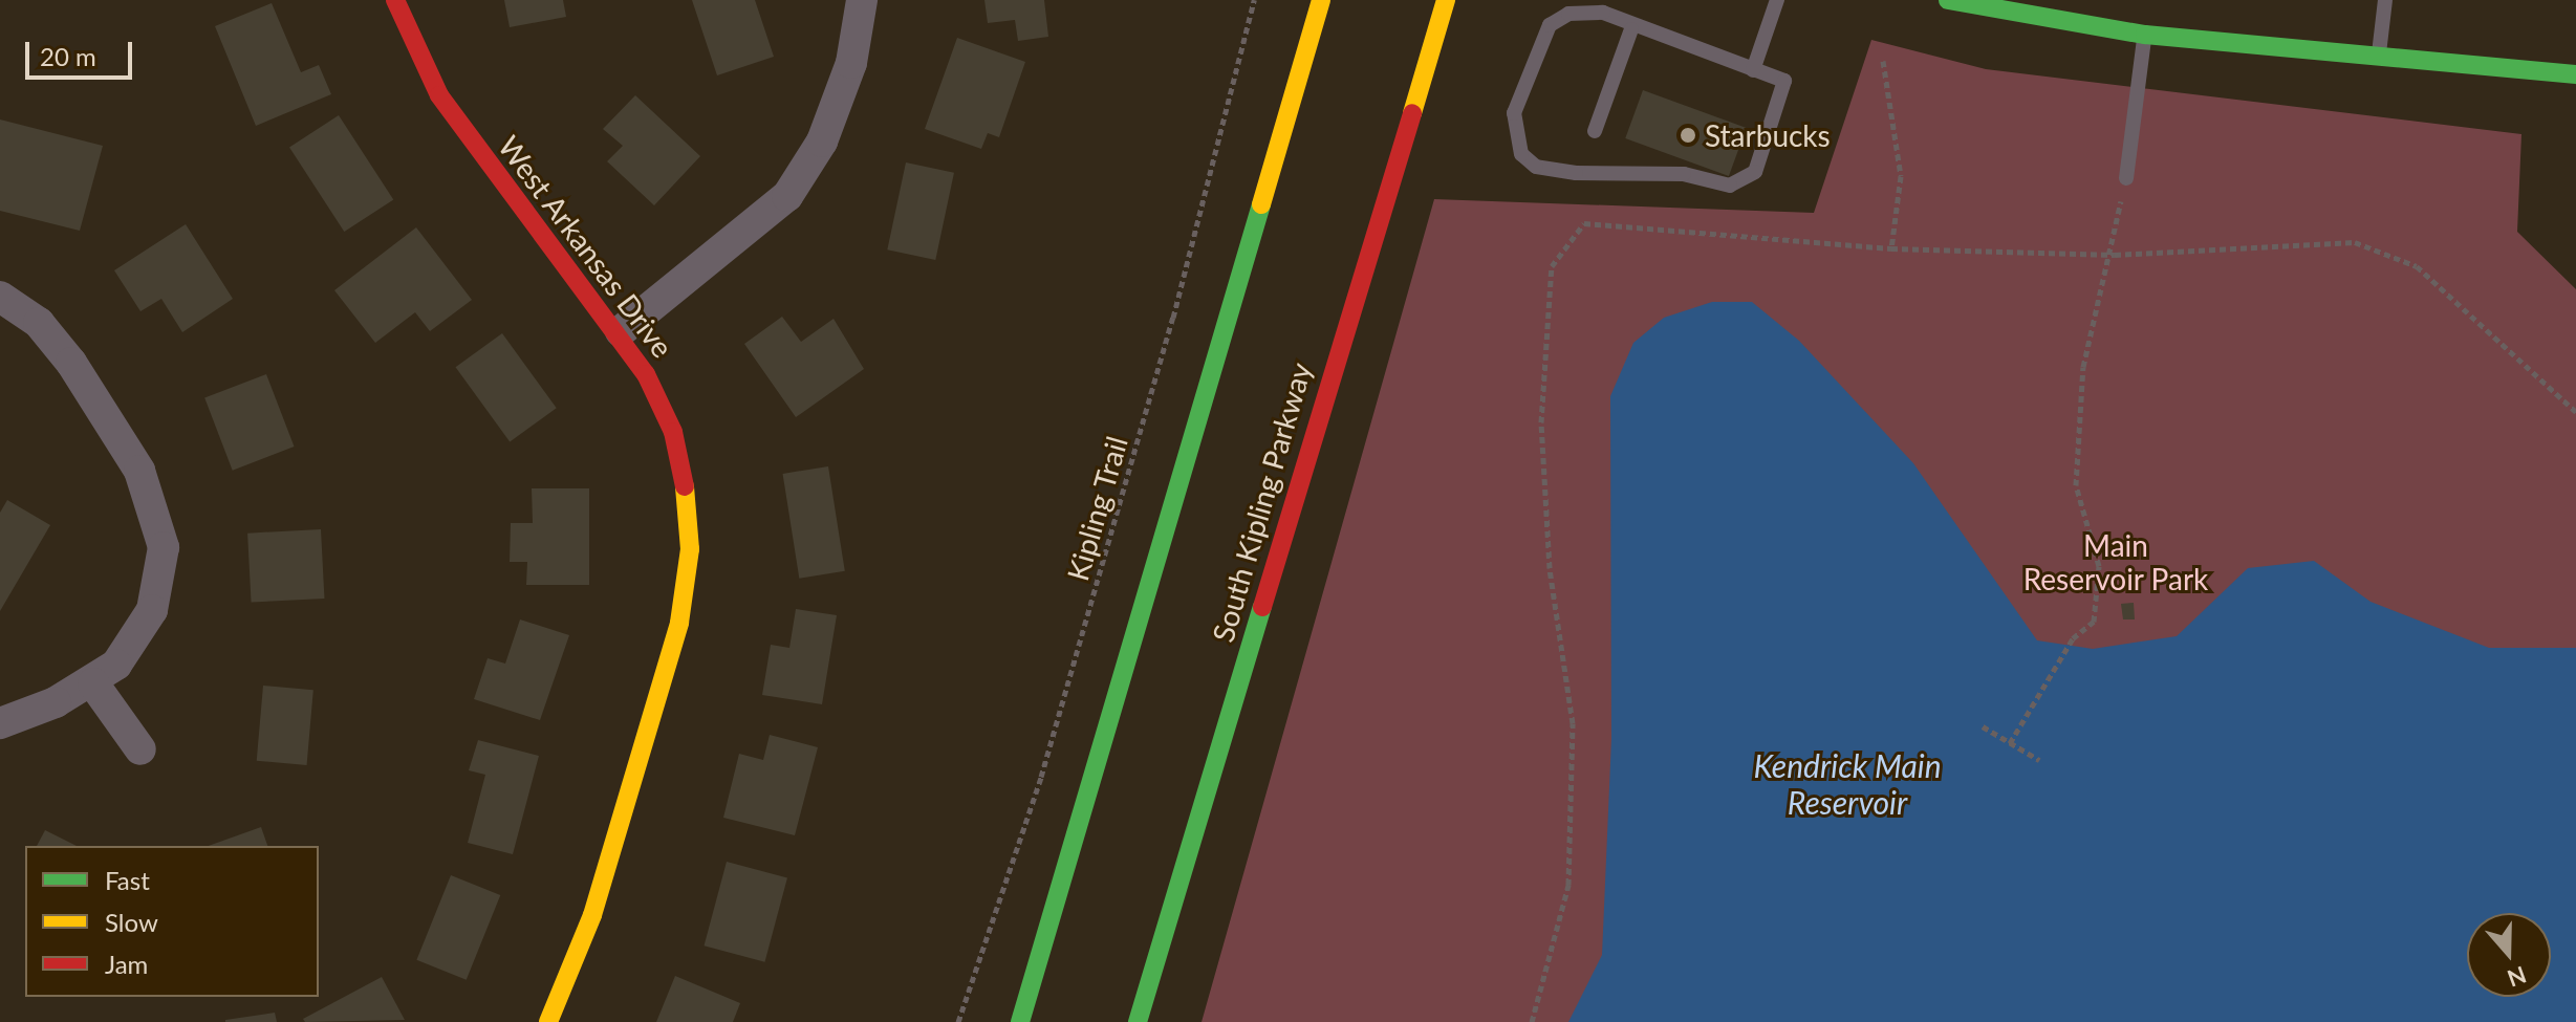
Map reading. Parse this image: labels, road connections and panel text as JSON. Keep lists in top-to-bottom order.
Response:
{
  "streets": {
    "main road": ["West Arkansas Drive", "South Kipling Parkway"],
    "path": ["Kipling Trail"]
  },
  "water": ["Kendrick Main Reservoir"],
  "parks": ["Main Reservoir Park"],
  "places": ["Starbucks"],
  "legend": ["Fast", "Slow", "Jam"],
  "scale_bar": "20 m",
  "north": "bottom"
}
